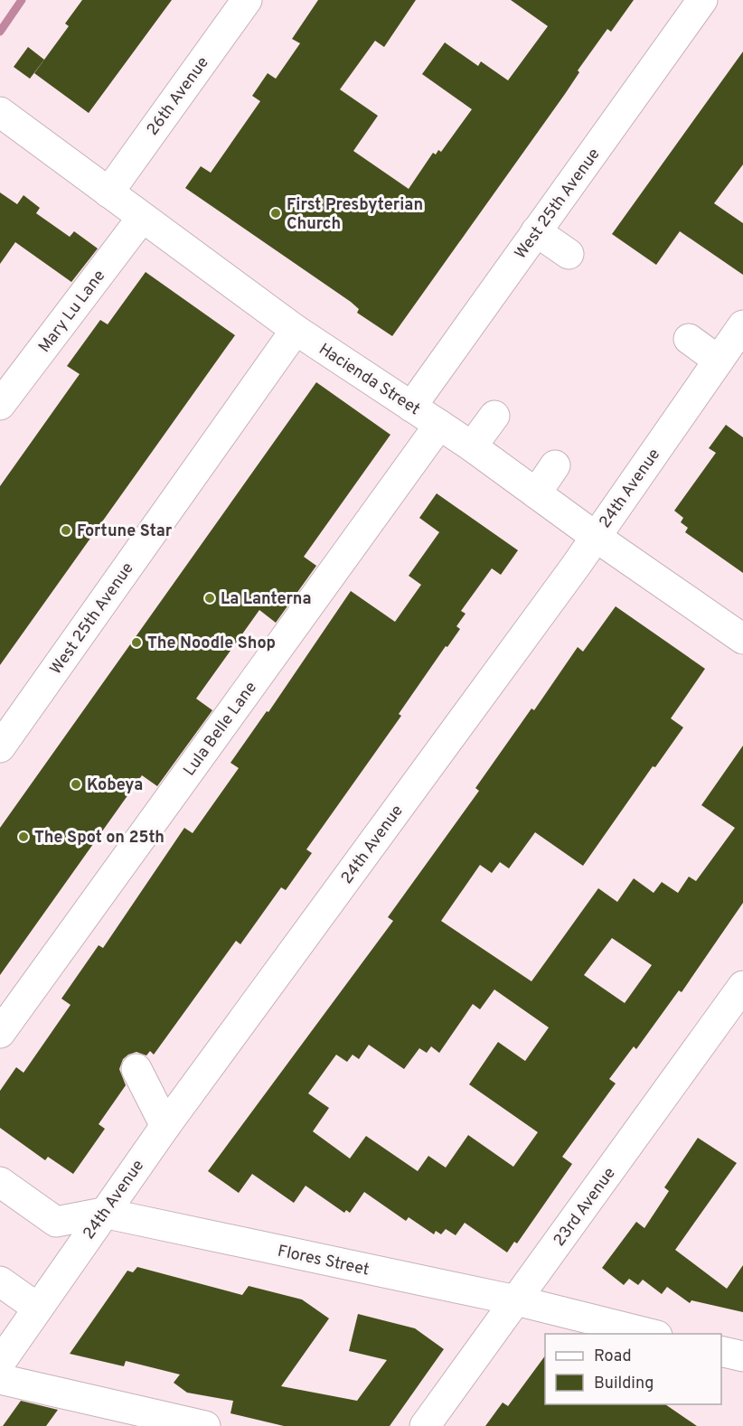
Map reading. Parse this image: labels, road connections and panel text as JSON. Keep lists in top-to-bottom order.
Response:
{
  "streets": {
    "street": [
      "26th Avenue",
      "West 25th Avenue",
      "Mary Lu Lane",
      "Hacienda Street",
      "24th Avenue",
      "Lula Belle Lane",
      "23rd Avenue",
      "Flores Street"
    ]
  },
  "crossings": [
    ["26th Avenue", "Hacienda Street"],
    ["West 25th Avenue", "Hacienda Street"],
    ["Mary Lu Lane", "Hacienda Street"],
    ["Hacienda Street", "24th Avenue"],
    ["Hacienda Street", "Lula Belle Lane"],
    ["24th Avenue", "Flores Street"],
    ["23rd Avenue", "Flores Street"]
  ],
  "places": [
    "First Presbyterian Church",
    "Fortune Star",
    "La Lanterna",
    "The Noodle Shop",
    "Kobeya",
    "The Spot on 25th"
  ],
  "legend": ["Road", "Building"]
}
